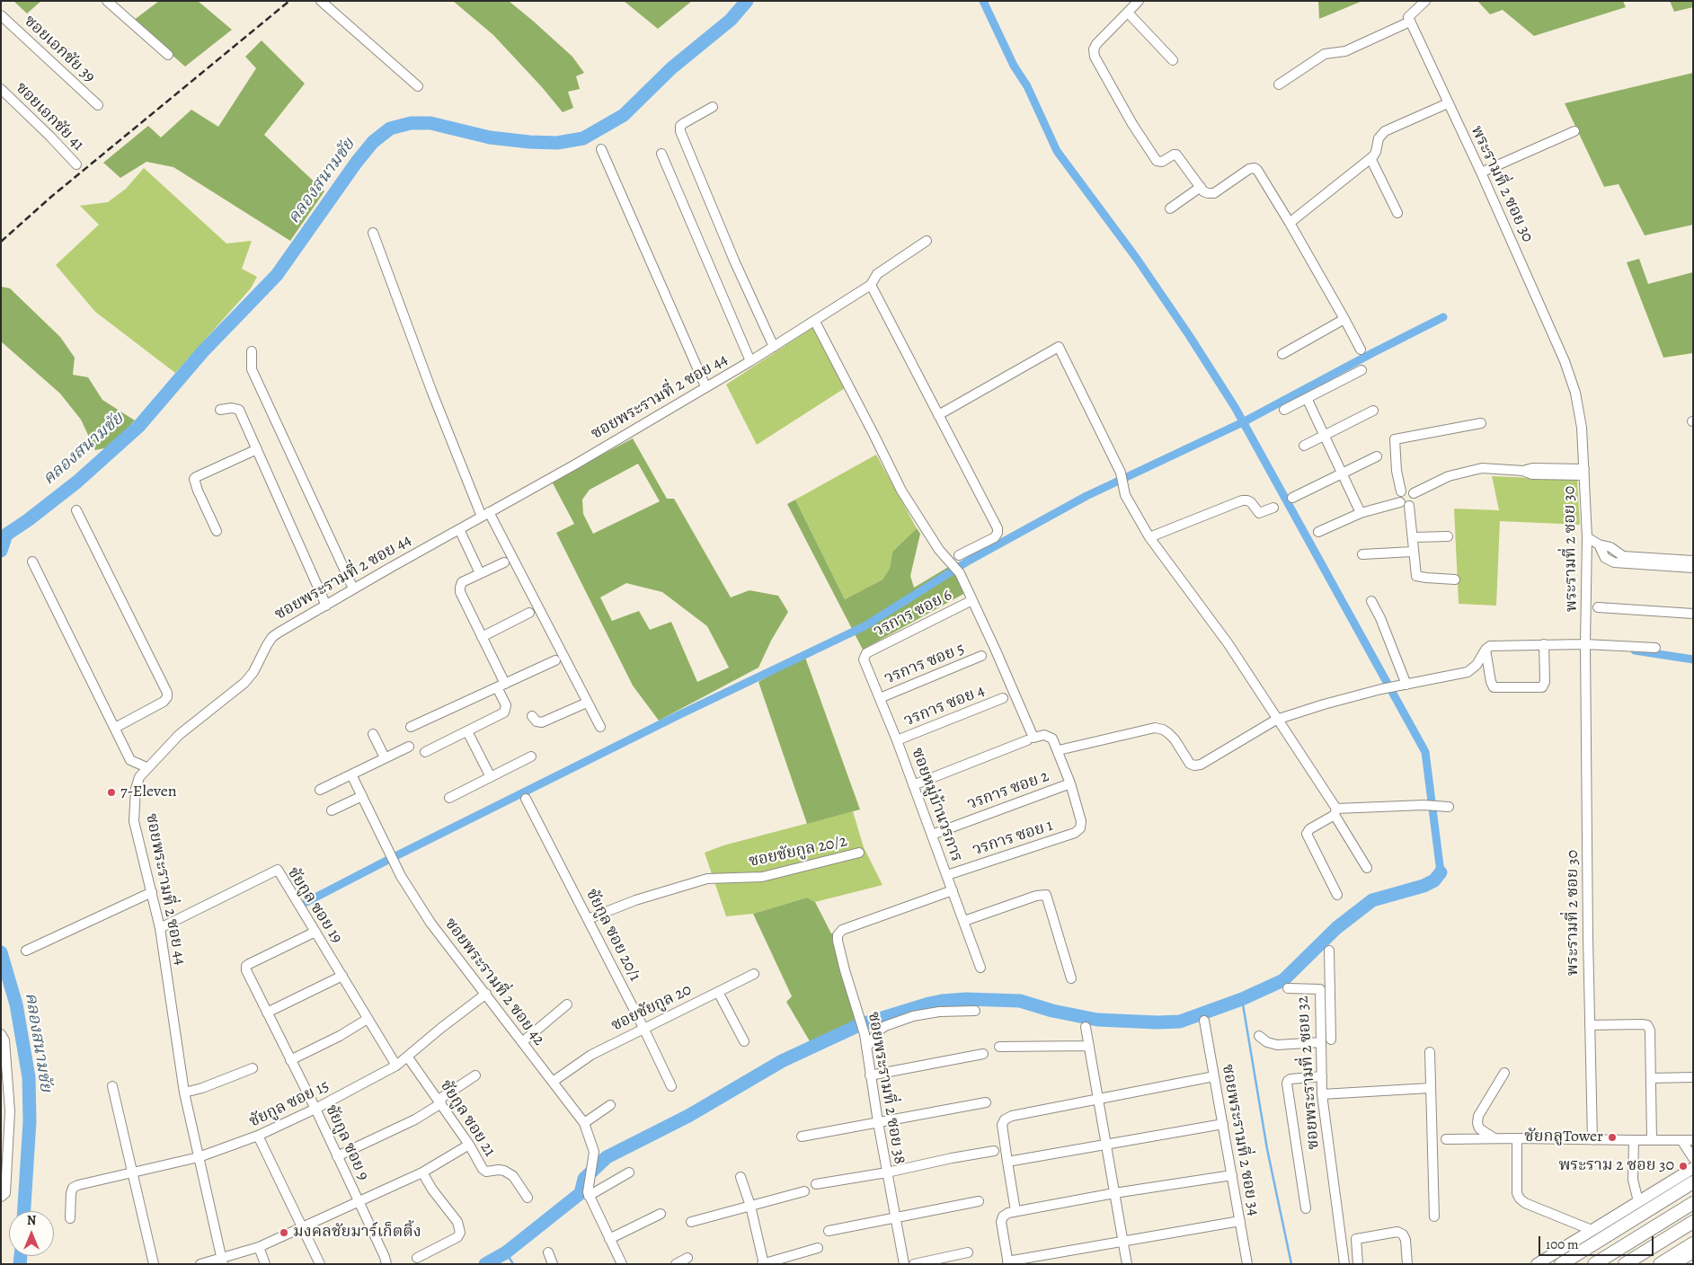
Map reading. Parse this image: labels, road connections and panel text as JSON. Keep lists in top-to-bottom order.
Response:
{
  "streets": {
    "street": [
      "ซอยเอกชัย 39",
      "ซอยเอกชัย 41",
      "พระรามที่ 2 ซอย 30",
      "ซอยพระรามที่ 2 ซอย 44",
      "วรการ ซอย 6",
      "วรการ ซอย 5",
      "วรการ ซอย 4",
      "วรการ ซอย 2",
      "ซอยหมู่บ้านวรการ",
      "วรการ ซอย 1",
      "ซอยชัยกูล 20/2",
      "ชัยกูล ซอย 19",
      "ชัยกูล ซอย 20/1",
      "ซอยพระรามที่ 2 ซอย 42",
      "ซอยชัยกูล 20",
      "ซอยพระรามที่ 2 ซอย 32",
      "ซอยพระรามที่ 2 ซอย 38",
      "ชัยกูล ซอย 15",
      "ชัยกูล ซอย 21",
      "ซอยพระรามที่ 2 ซอย 34",
      "ชัยกูล ซอย 9"
    ]
  },
  "crossings": [
    ["ซอยพระรามที่ 2 ซอย 44", "ชัยกูล ซอย 19"],
    ["ซอยพระรามที่ 2 ซอย 44", "ชัยกูล ซอย 15"],
    ["วรการ ซอย 6", "ซอยหมู่บ้านวรการ"],
    ["วรการ ซอย 5", "ซอยหมู่บ้านวรการ"],
    ["วรการ ซอย 4", "ซอยหมู่บ้านวรการ"],
    ["วรการ ซอย 2", "ซอยหมู่บ้านวรการ"],
    ["วรการ ซอย 2", "วรการ ซอย 1"],
    ["ซอยหมู่บ้านวรการ", "วรการ ซอย 1"],
    ["ซอยหมู่บ้านวรการ", "ซอยพระรามที่ 2 ซอย 38"],
    ["ซอยชัยกูล 20/2", "ชัยกูล ซอย 20/1"],
    ["ชัยกูล ซอย 19", "ชัยกูล ซอย 15"],
    ["ชัยกูล ซอย 19", "ชัยกูล ซอย 9"],
    ["ชัยกูล ซอย 20/1", "ซอยชัยกูล 20"],
    ["ซอยพระรามที่ 2 ซอย 42", "ซอยชัยกูล 20"],
    ["ซอยพระรามที่ 2 ซอย 42", "ชัยกูล ซอย 15"],
    ["ชัยกูล ซอย 15", "ชัยกูล ซอย 21"],
    ["ชัยกูล ซอย 15", "ชัยกูล ซอย 9"]
  ],
  "water": ["คลองสนามชัย"],
  "places": [
    "7-Eleven",
    "ชัยกลูTower",
    "พระราม 2 ซอย 30",
    "มงคลชัยมาร์เก็ตติ้ง"
  ],
  "scale_bar": "100 m",
  "north": "top"
}
